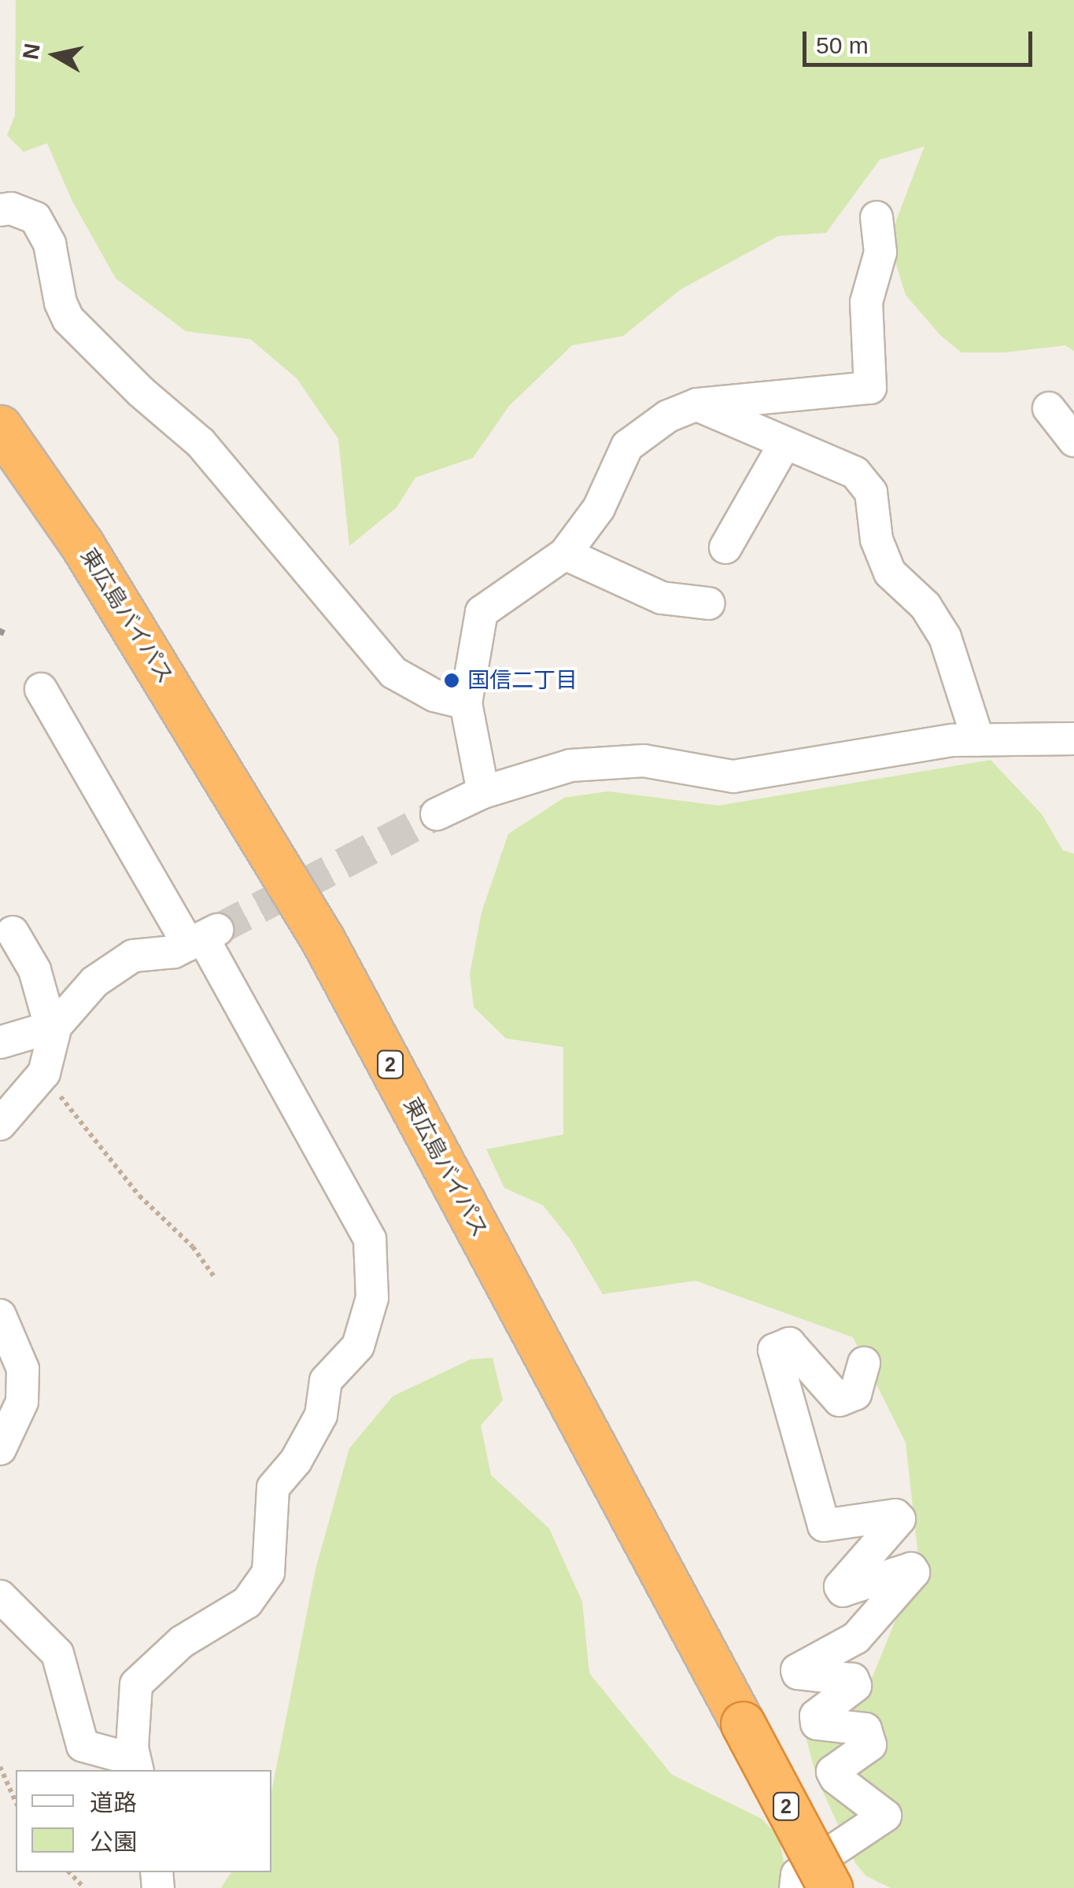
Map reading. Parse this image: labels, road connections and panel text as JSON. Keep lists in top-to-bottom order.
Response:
{
  "streets": {
    "highway": ["東広島バイパス", "2"]
  },
  "places": ["国信二丁目"],
  "legend": ["道路", "公園"],
  "scale_bar": "50 m",
  "north": "left"
}
